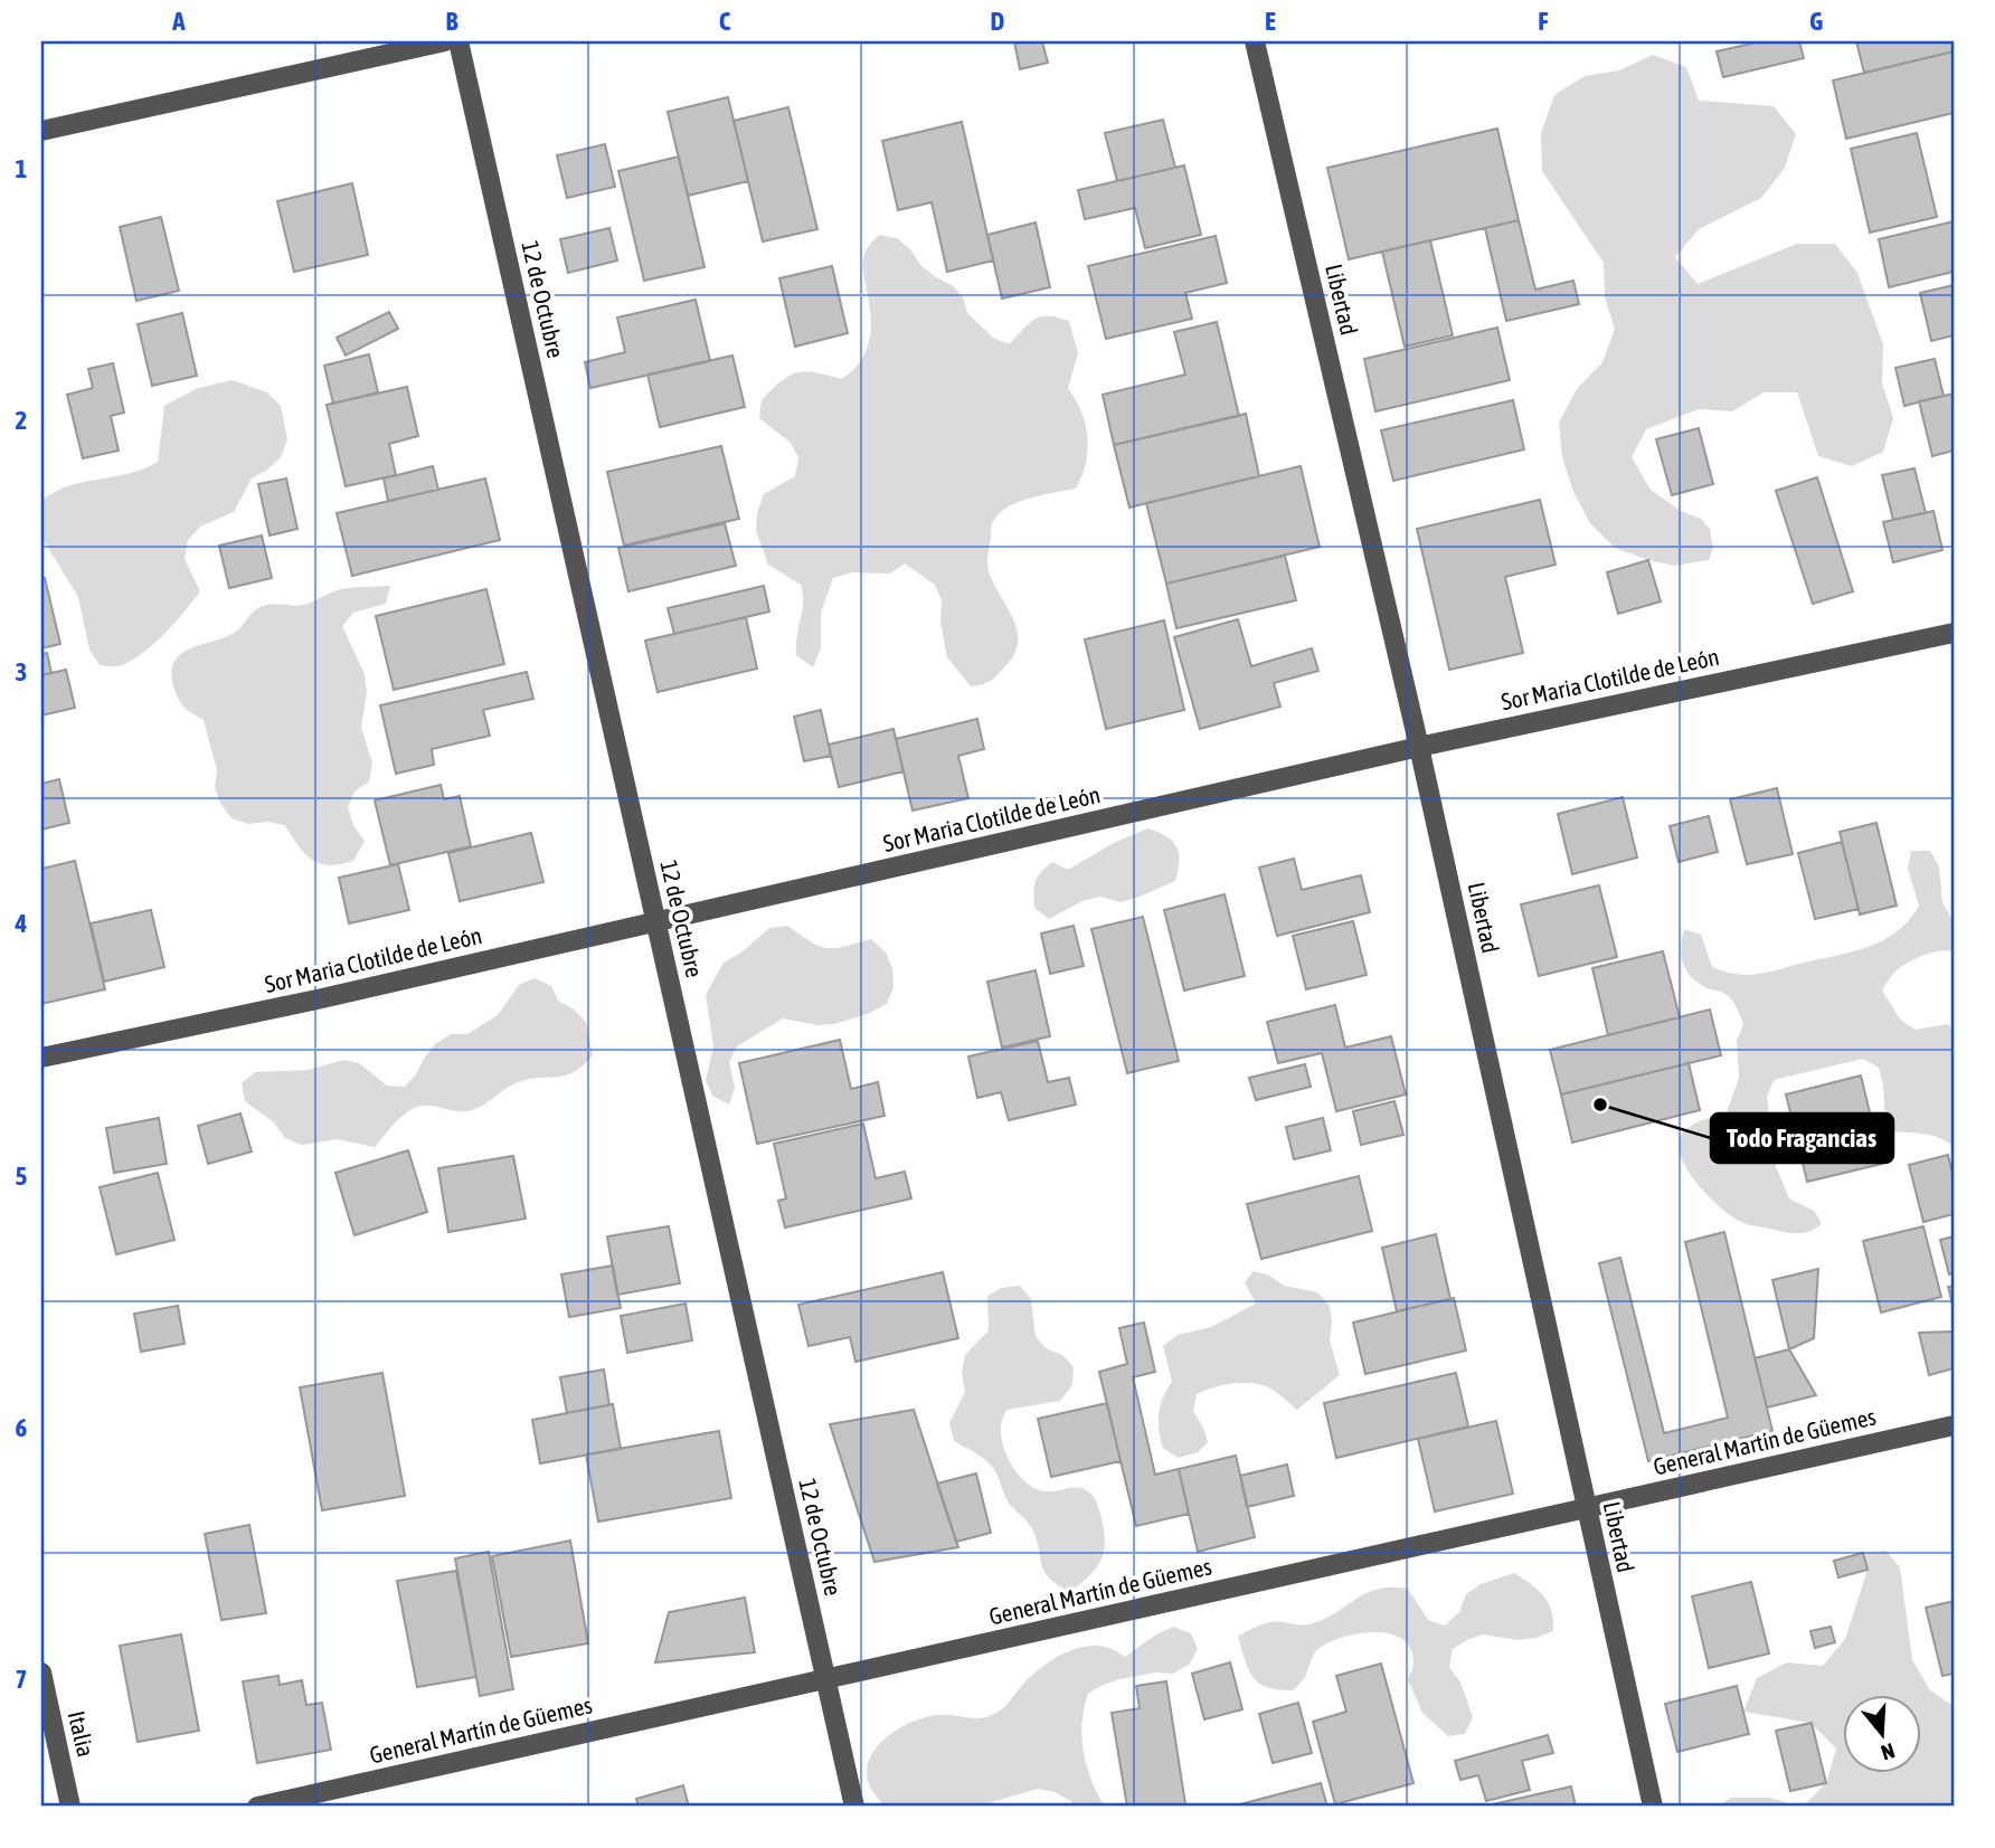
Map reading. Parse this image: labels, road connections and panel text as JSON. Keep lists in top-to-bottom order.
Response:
{
  "streets": {
    "street": [
      "12 de Octubre",
      "Libertad",
      "Sor Maria Clotilde de León",
      "General Martín de Güemes",
      "Italia"
    ]
  },
  "crossings": [
    ["12 de Octubre", "Sor Maria Clotilde de León"],
    ["12 de Octubre", "General Martín de Güemes"],
    ["Libertad", "Sor Maria Clotilde de León"],
    ["Libertad", "General Martín de Güemes"]
  ],
  "places": ["Todo Fragancias"],
  "north": "bottom",
  "grid": {
    "columns": [
      "A",
      "B",
      "C",
      "D",
      "E",
      "F",
      "G"
    ],
    "rows": [
      "1",
      "2",
      "3",
      "4",
      "5",
      "6",
      "7"
    ]
  }
}
